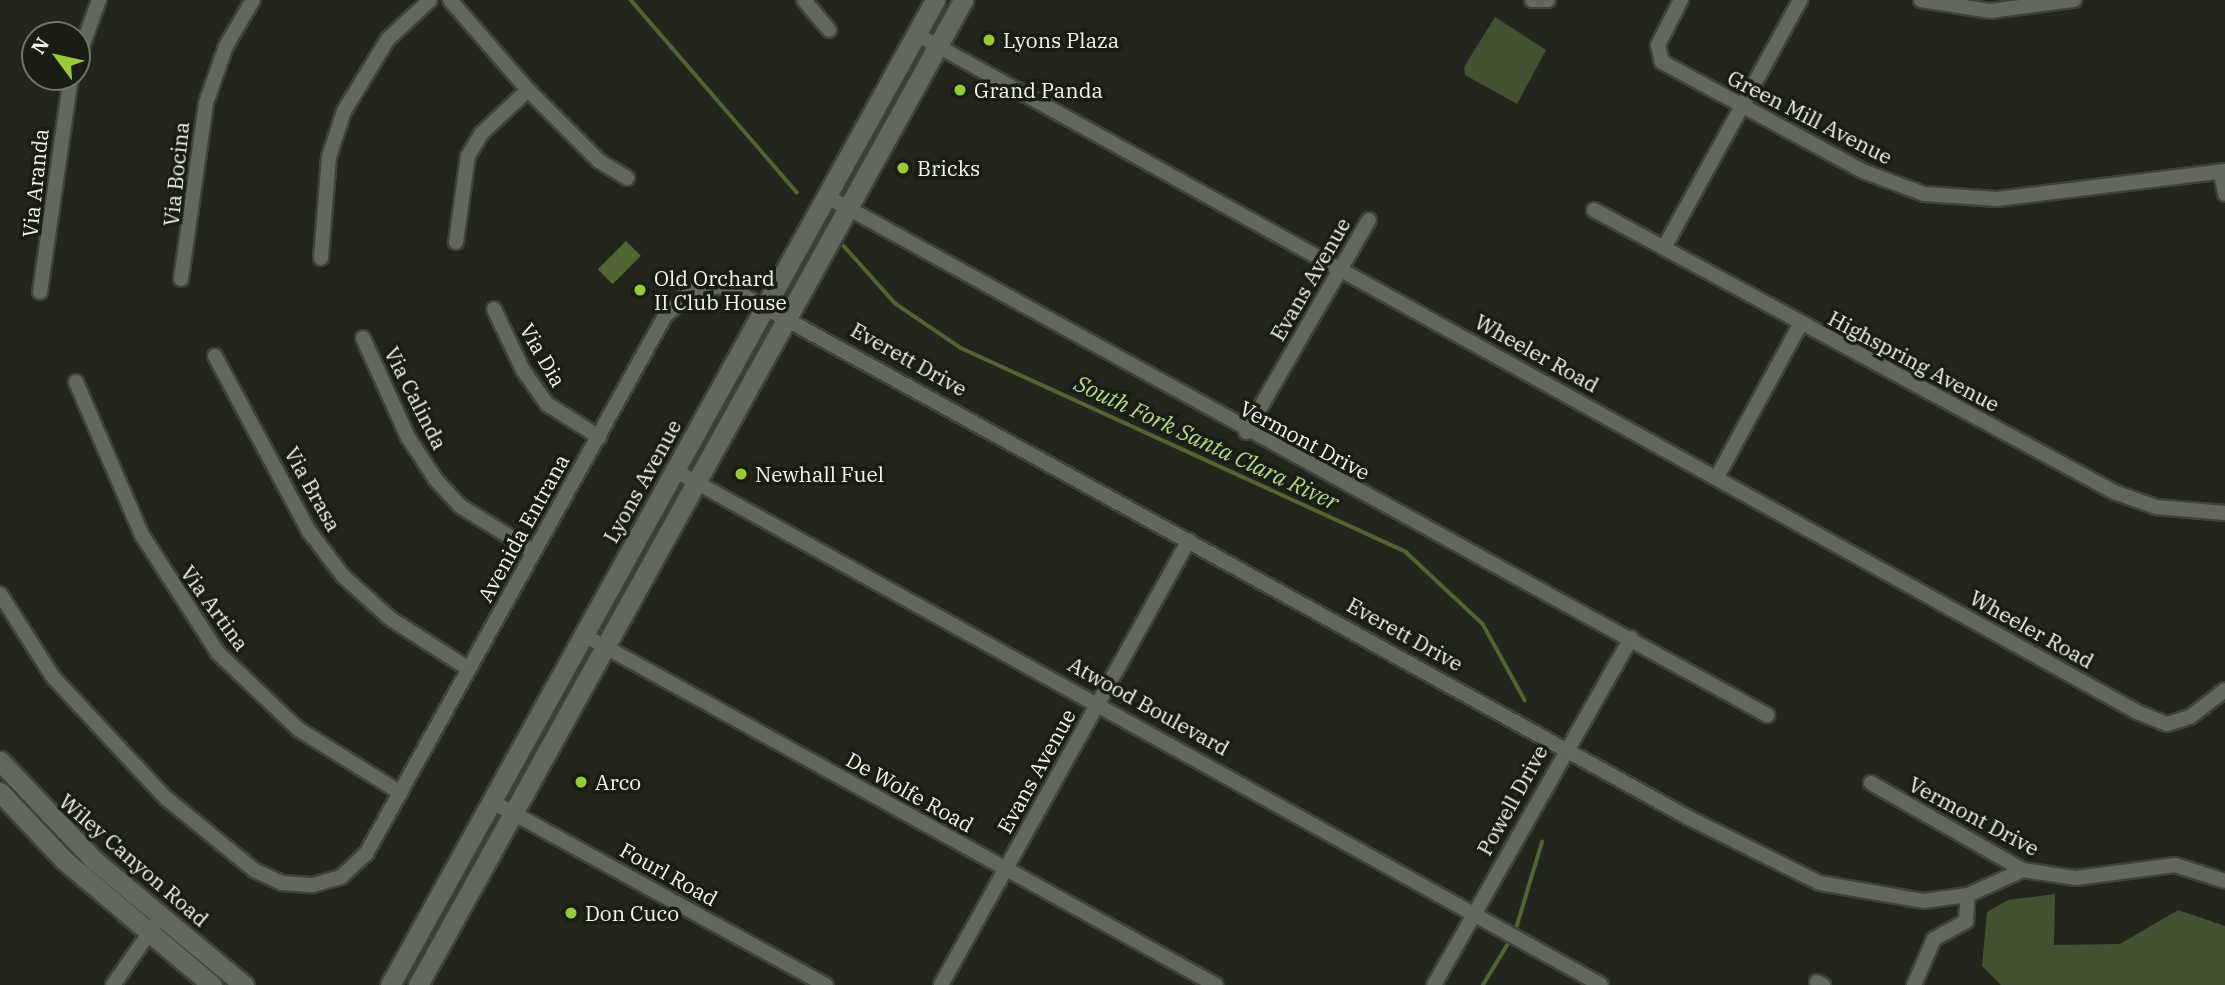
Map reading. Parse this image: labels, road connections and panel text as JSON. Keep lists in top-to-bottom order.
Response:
{
  "streets": {
    "main road": ["Lyons Avenue", "Wiley Canyon Road"],
    "street": [
      "Green Mill Avenue",
      "Via Bocina",
      "Via Aranda",
      "Evans Avenue",
      "Wheeler Road",
      "Via Dia",
      "Everett Drive",
      "Highspring Avenue",
      "Via Calinda",
      "Vermont Drive",
      "Via Brasa",
      "Avenida Entrana",
      "Via Artina",
      "Atwood Boulevard",
      "De Wolfe Road",
      "Powell Drive",
      "Fourl Road"
    ]
  },
  "crossings": [
    ["Evans Avenue", "Wheeler Road"],
    ["Evans Avenue", "Everett Drive"],
    ["Evans Avenue", "Vermont Drive"],
    ["Evans Avenue", "Atwood Boulevard"],
    ["Evans Avenue", "De Wolfe Road"],
    ["Wheeler Road", "Lyons Avenue"],
    ["Via Dia", "Avenida Entrana"],
    ["Everett Drive", "Vermont Drive"],
    ["Everett Drive", "Avenida Entrana"],
    ["Everett Drive", "Powell Drive"],
    ["Via Calinda", "Avenida Entrana"],
    ["Vermont Drive", "Lyons Avenue"],
    ["Vermont Drive", "Powell Drive"],
    ["Lyons Avenue", "Avenida Entrana"],
    ["Lyons Avenue", "Atwood Boulevard"],
    ["Lyons Avenue", "De Wolfe Road"],
    ["Lyons Avenue", "Fourl Road"],
    ["Via Brasa", "Avenida Entrana"],
    ["Avenida Entrana", "Via Artina"],
    ["Atwood Boulevard", "Powell Drive"]
  ],
  "water": ["South Fork Santa Clara River"],
  "places": [
    "Lyons Plaza",
    "Grand Panda",
    "Bricks",
    "Old Orchard II Club House",
    "Newhall Fuel",
    "Arco",
    "Don Cuco"
  ],
  "north": "top left"
}
